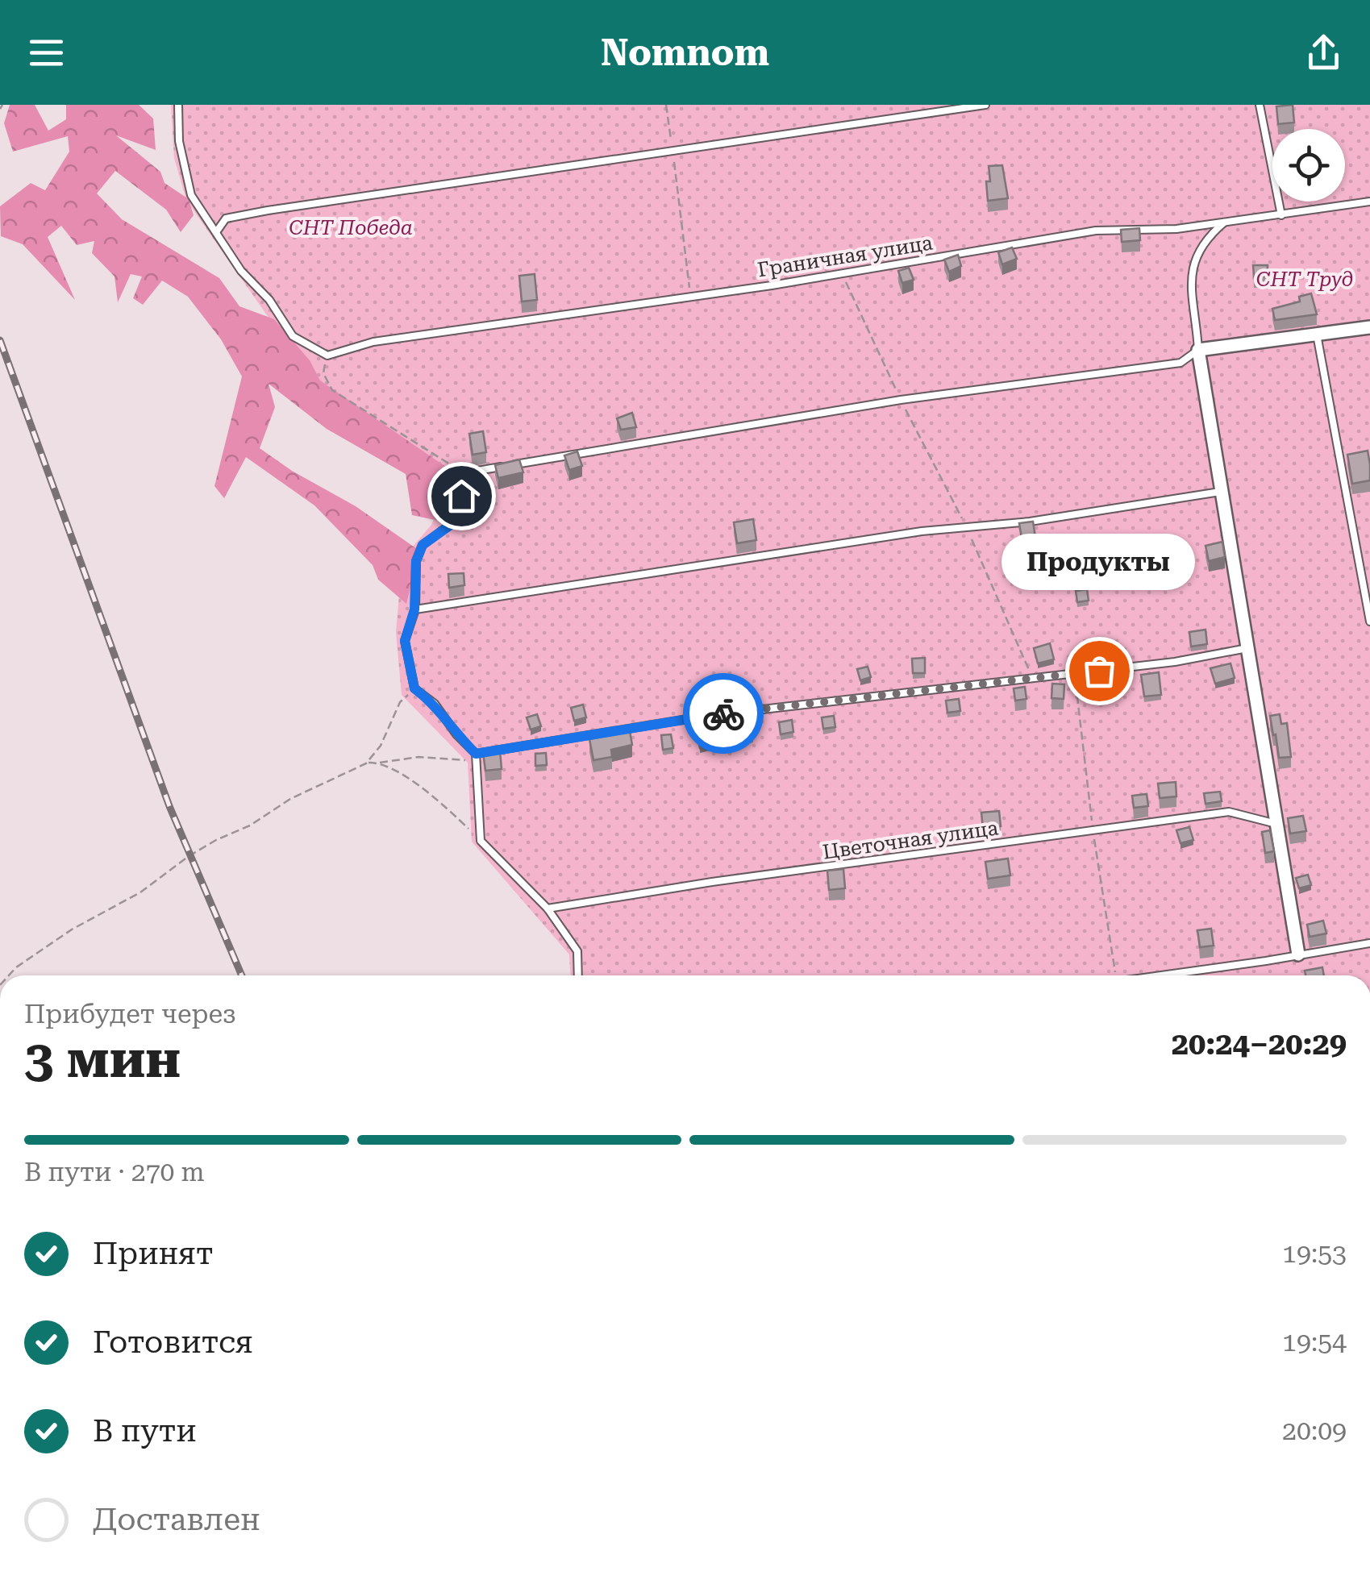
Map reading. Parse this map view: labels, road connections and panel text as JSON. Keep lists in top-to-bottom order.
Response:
{
  "streets": {
    "lane": ["Граничная улица", "Цветочная улица"]
  },
  "parks": ["СНТ Победа", "СНТ Труд"],
  "places": ["Продукты"],
  "page": {
    "header": "Nomnom",
    "bubble": "Продукты",
    "heading": ["3 мин", "Прибудет через", "20:24–20:29"],
    "bar": "В пути · 270 m",
    "list": [
      ["Принят", "19:53"],
      ["Готовится", "19:54"],
      ["В пути", "20:09"],
      "Доставлен"
    ]
  }
}
